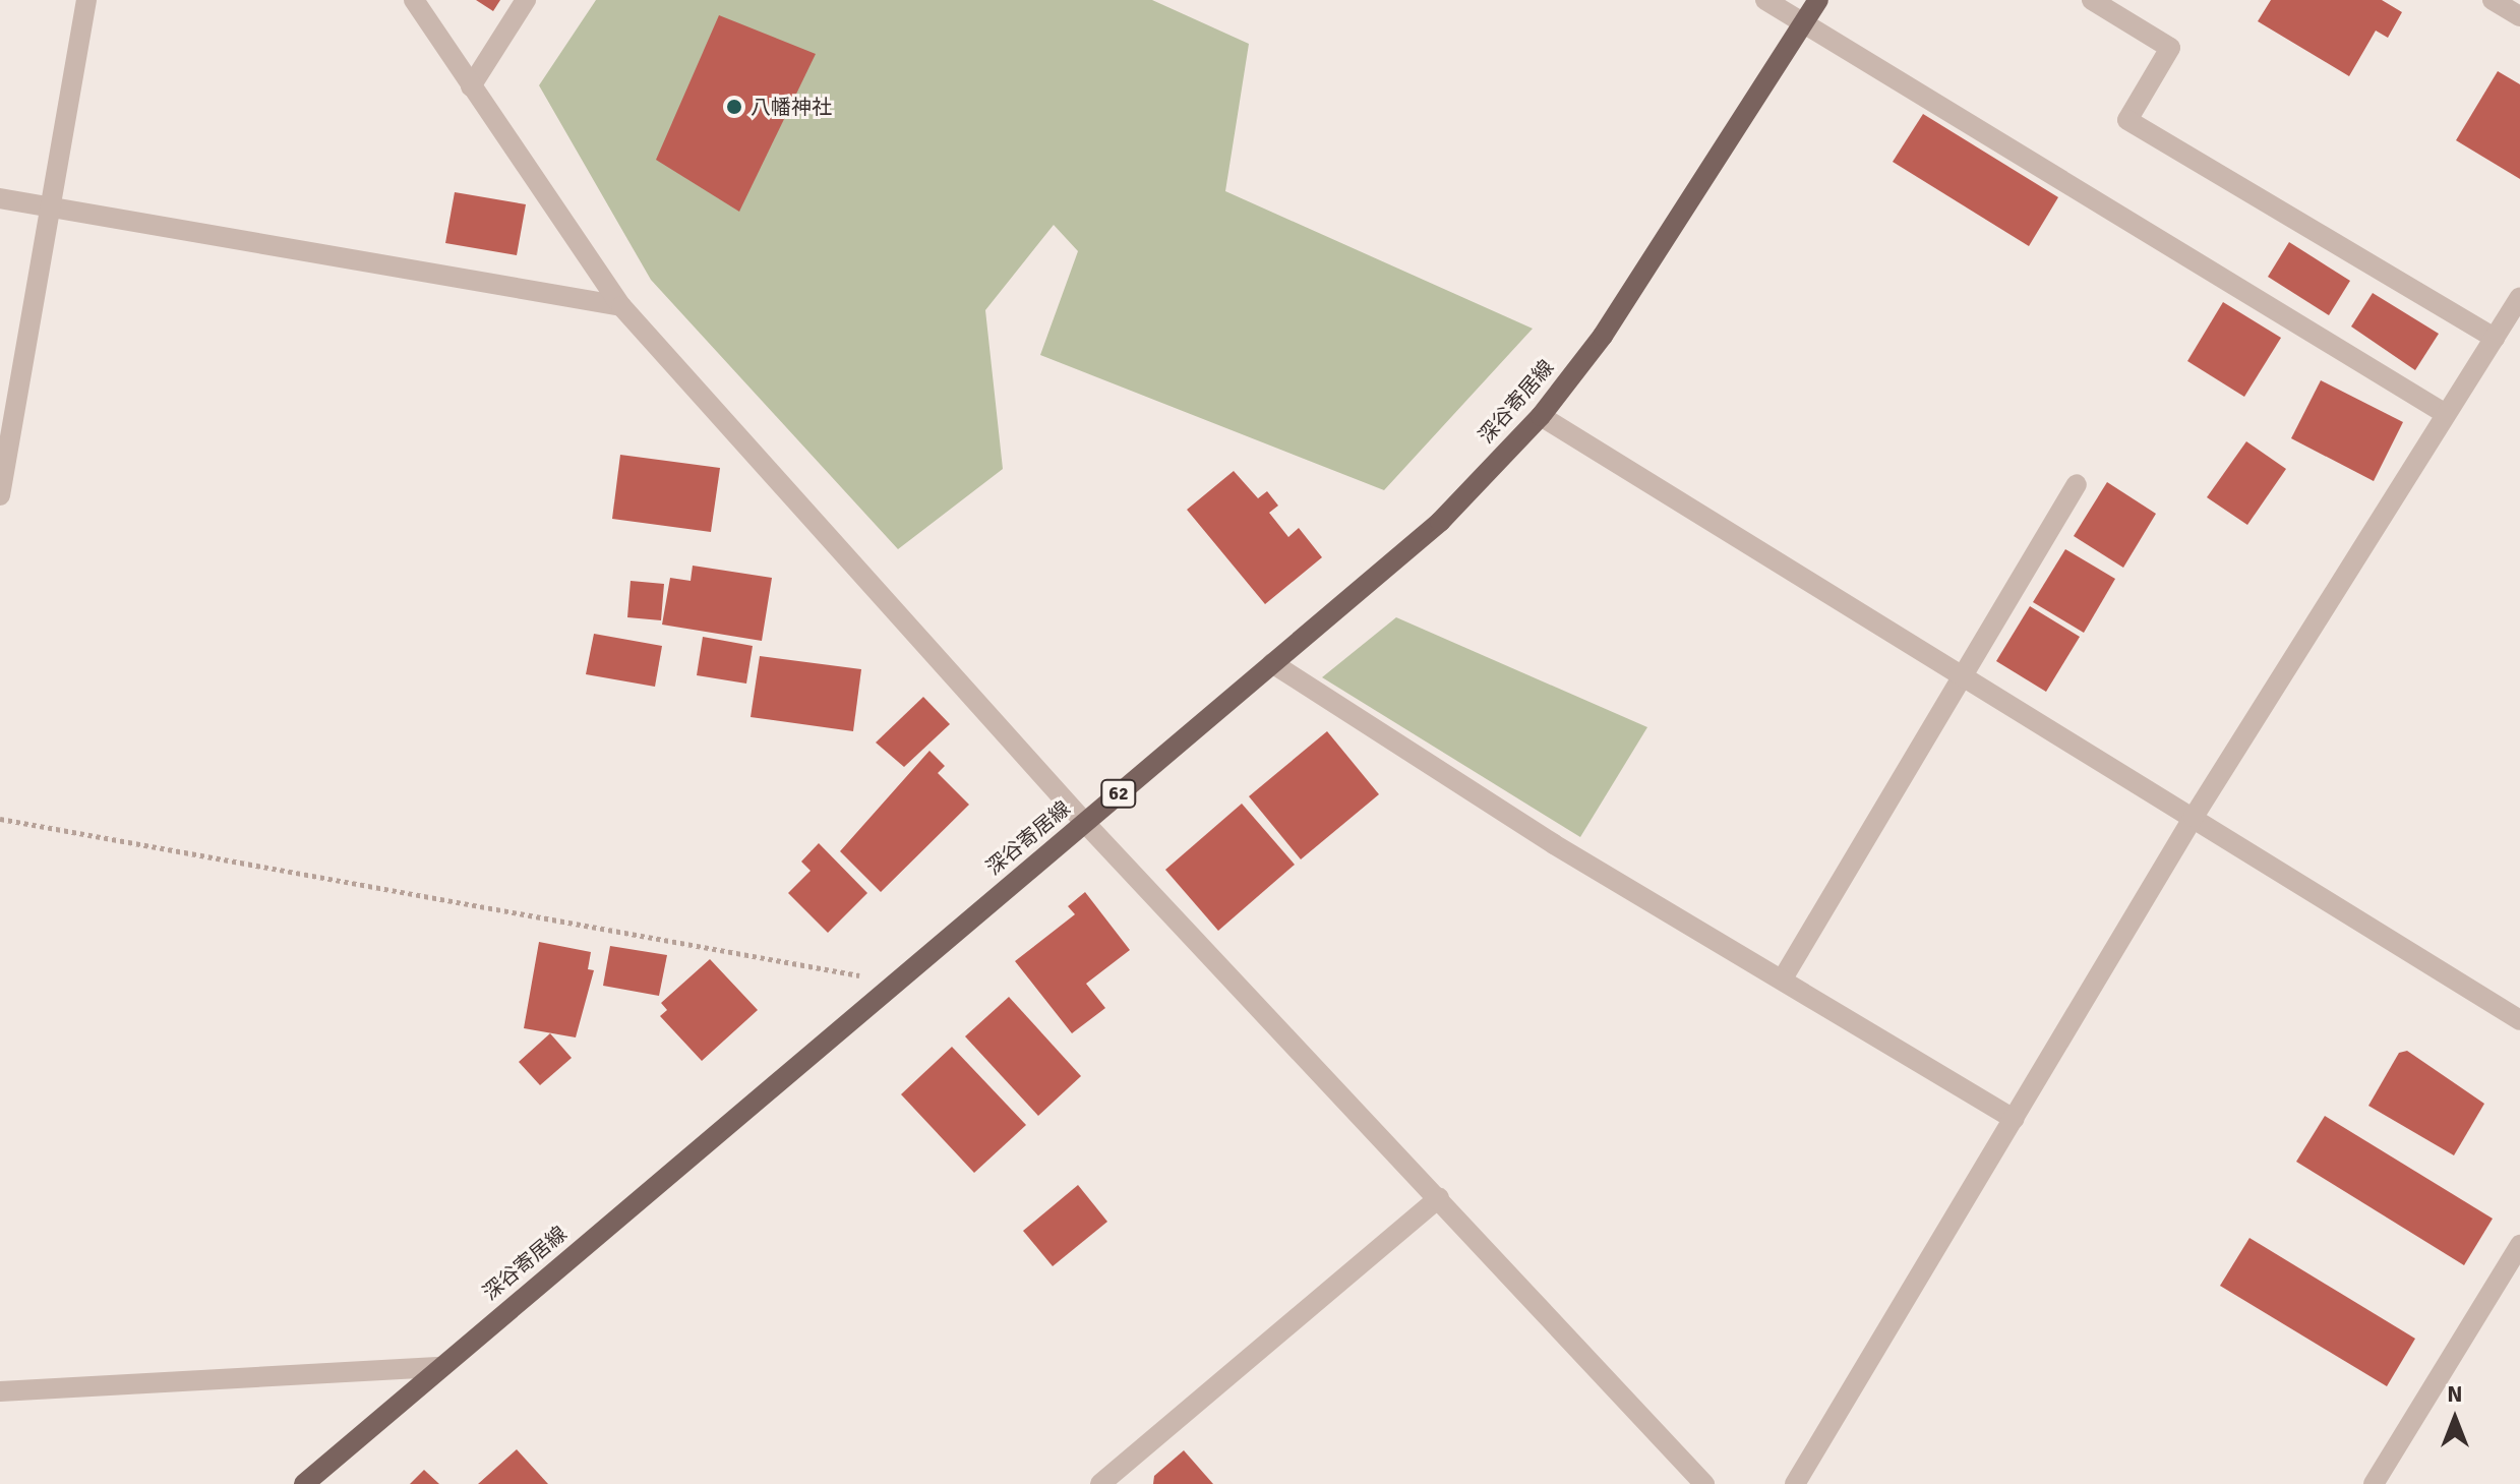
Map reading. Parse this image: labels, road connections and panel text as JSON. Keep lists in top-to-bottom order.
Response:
{
  "streets": {
    "main road": ["深谷寄居線", "62"]
  },
  "places": ["八幡神社"],
  "north": "top"
}
